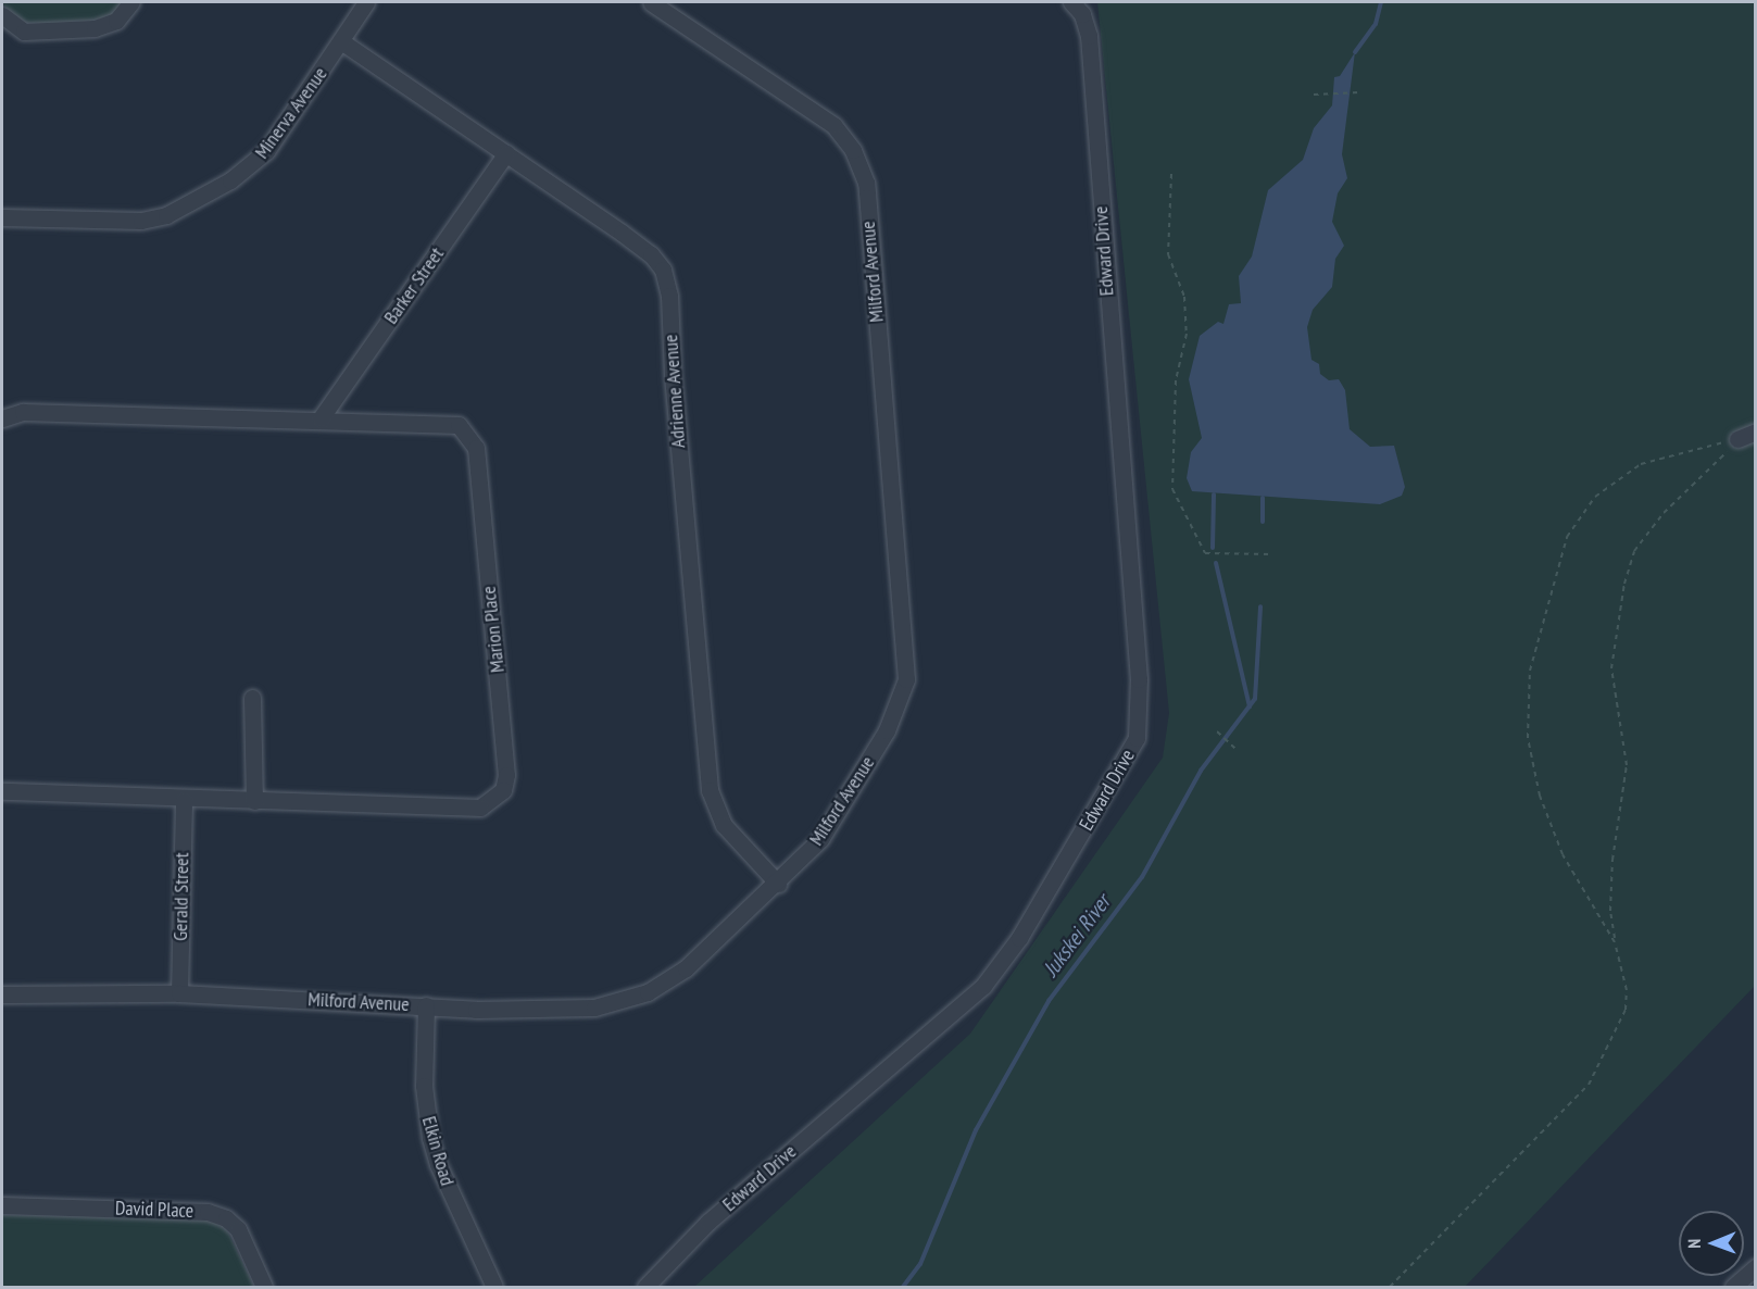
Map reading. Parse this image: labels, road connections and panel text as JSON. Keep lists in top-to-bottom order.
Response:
{
  "streets": {
    "street": [
      "Minerva Avenue",
      "Edward Drive",
      "Milford Avenue",
      "Barker Street",
      "Adrienne Avenue",
      "Marion Place",
      "Gerald Street",
      "Elkin Road",
      "David Place"
    ]
  },
  "crossings": [
    ["Minerva Avenue", "Adrienne Avenue"],
    ["Milford Avenue", "Adrienne Avenue"],
    ["Milford Avenue", "Gerald Street"],
    ["Milford Avenue", "Elkin Road"],
    ["Barker Street", "Adrienne Avenue"],
    ["Barker Street", "Marion Place"],
    ["Marion Place", "Gerald Street"]
  ],
  "water": ["Jukskei River"],
  "north": "left"
}
